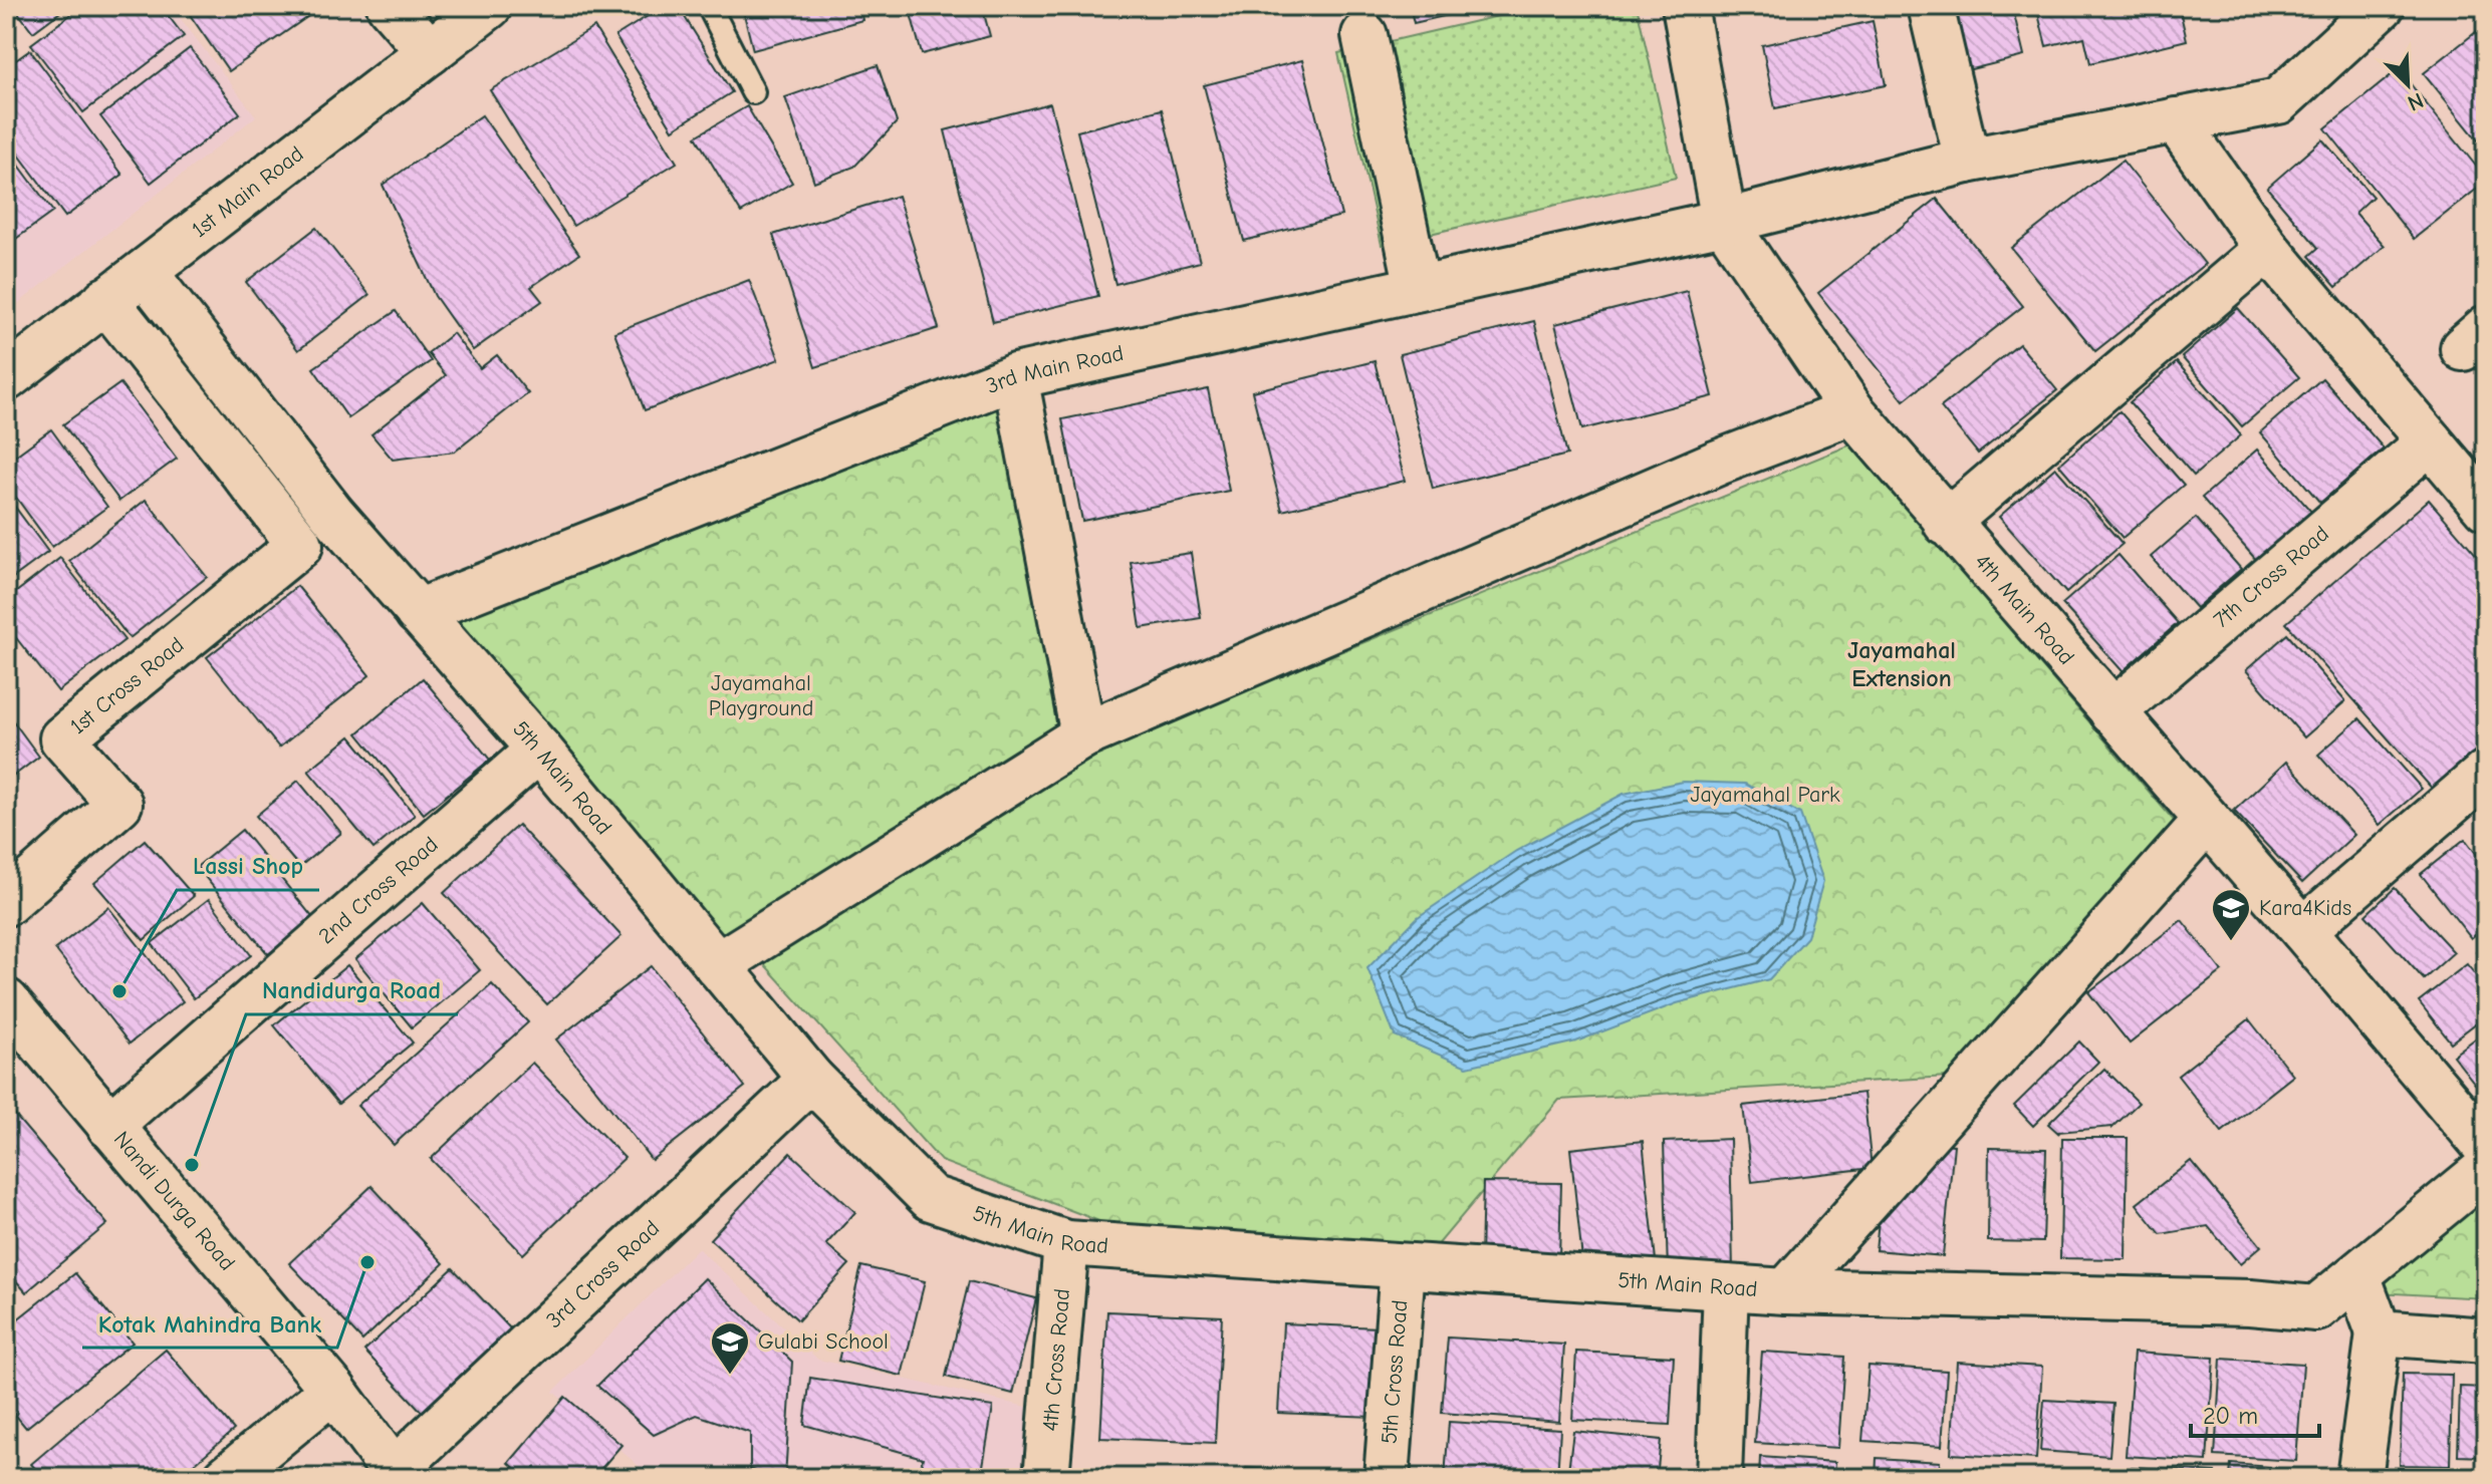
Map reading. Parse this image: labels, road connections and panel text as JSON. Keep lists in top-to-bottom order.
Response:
{
  "streets": {
    "street": [
      "1st Main Road",
      "3rd Main Road",
      "7th Cross Road",
      "4th Main Road",
      "1st Cross Road",
      "5th Main Road",
      "2nd Cross Road",
      "Nandi Durga Road",
      "3rd Cross Road",
      "4th Cross Road",
      "5th Cross Road"
    ]
  },
  "crossings": [
    ["1st Main Road", "1st Cross Road"],
    ["1st Main Road", "5th Main Road"],
    ["3rd Main Road", "4th Main Road"],
    ["3rd Main Road", "5th Main Road"],
    ["7th Cross Road", "4th Main Road"],
    ["5th Main Road", "2nd Cross Road"],
    ["5th Main Road", "3rd Cross Road"],
    ["5th Main Road", "4th Cross Road"],
    ["5th Main Road", "5th Cross Road"],
    ["2nd Cross Road", "Nandi Durga Road"],
    ["Nandi Durga Road", "3rd Cross Road"]
  ],
  "districts": ["Jayamahal Extension"],
  "parks": ["Jayamahal Playground", "Jayamahal Park"],
  "places": {
    "school or university": ["Kara4Kids", "Gulabi School"],
    "other": ["Lassi Shop", "Nandidurga Road", "Kotak Mahindra Bank"]
  },
  "scale_bar": "20 m",
  "north": "bottom right"
}
